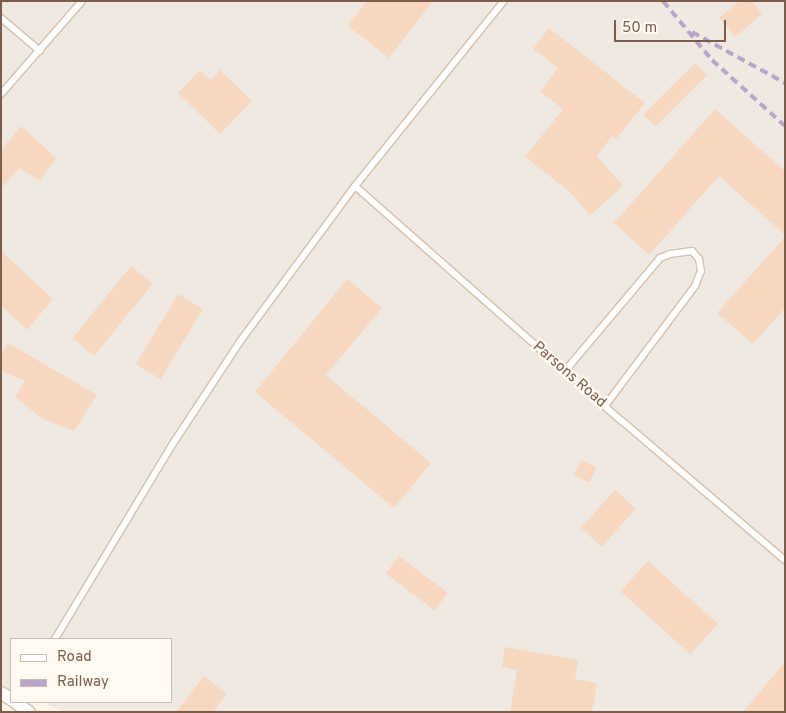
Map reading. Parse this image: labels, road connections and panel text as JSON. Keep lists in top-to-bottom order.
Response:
{
  "streets": {
    "lane": ["Parsons Road"]
  },
  "legend": ["Road", "Railway"],
  "scale_bar": "50 m"
}
